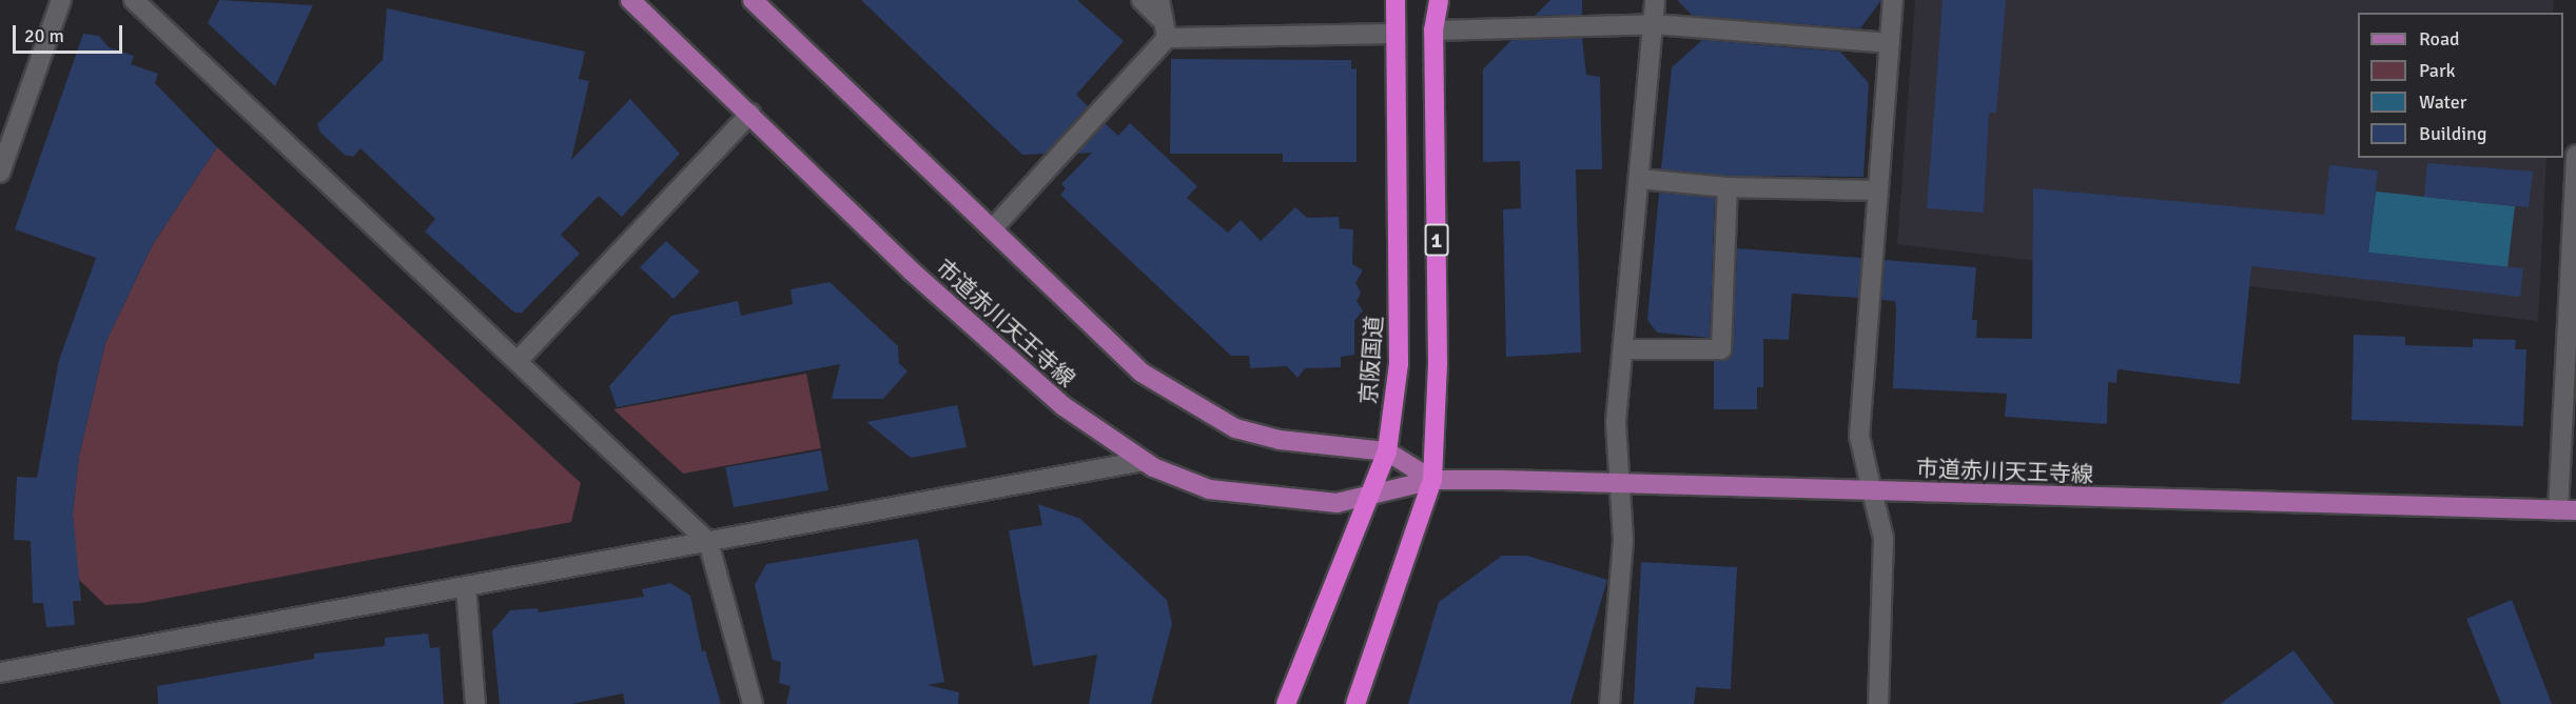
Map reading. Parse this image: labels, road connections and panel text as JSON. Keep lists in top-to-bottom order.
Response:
{
  "streets": {
    "highway": ["1", "京阪国道"],
    "main road": ["市道赤川天王寺線"]
  },
  "crossings": [
    ["1", "市道赤川天王寺線"],
    ["市道赤川天王寺線", "京阪国道"]
  ],
  "legend": [
    "Road",
    "Park",
    "Water",
    "Building"
  ],
  "scale_bar": "20 m"
}
